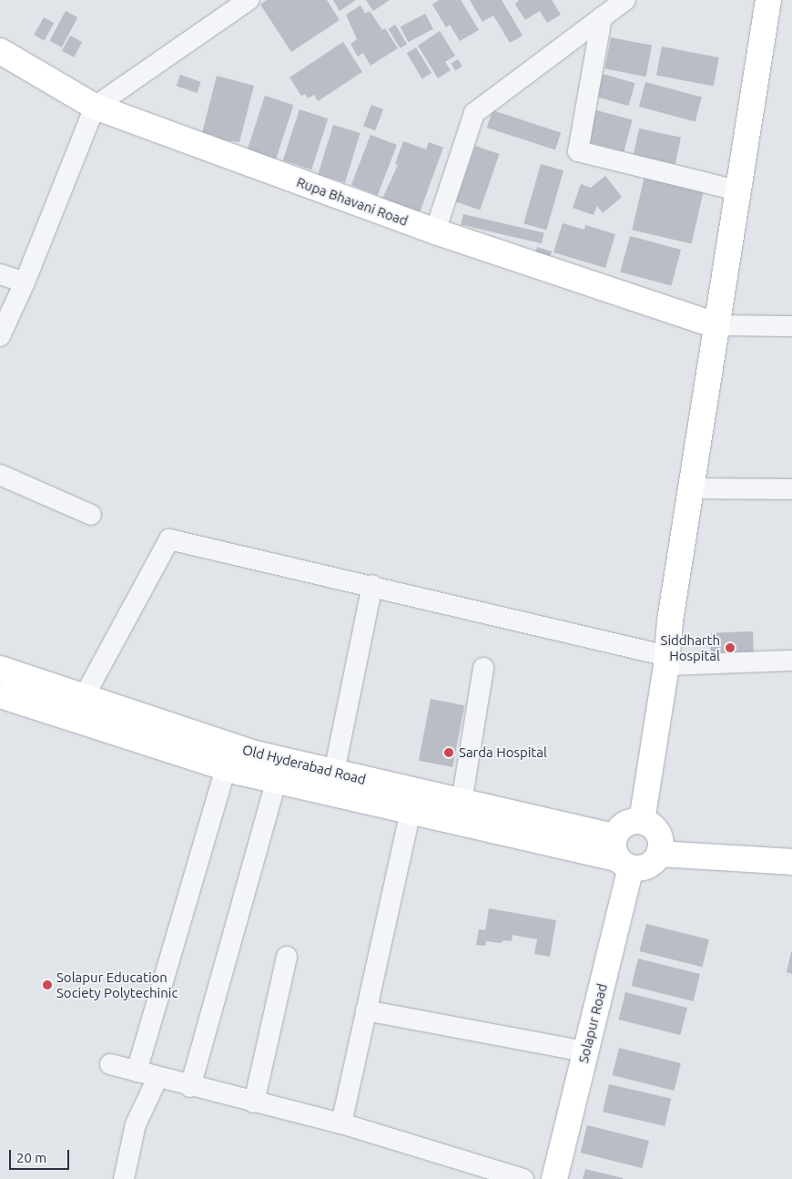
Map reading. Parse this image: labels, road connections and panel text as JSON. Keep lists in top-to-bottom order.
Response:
{
  "streets": {
    "main road": ["Rupa Bhavani Road", "Old Hyderabad Road", "Solapur Road"]
  },
  "crossings": [
    ["Old Hyderabad Road", "Solapur Road"]
  ],
  "places": ["Siddharth Hospital", "Sarda Hospital", "Solapur Education Society Polytechinic"],
  "scale_bar": "20 m"
}
